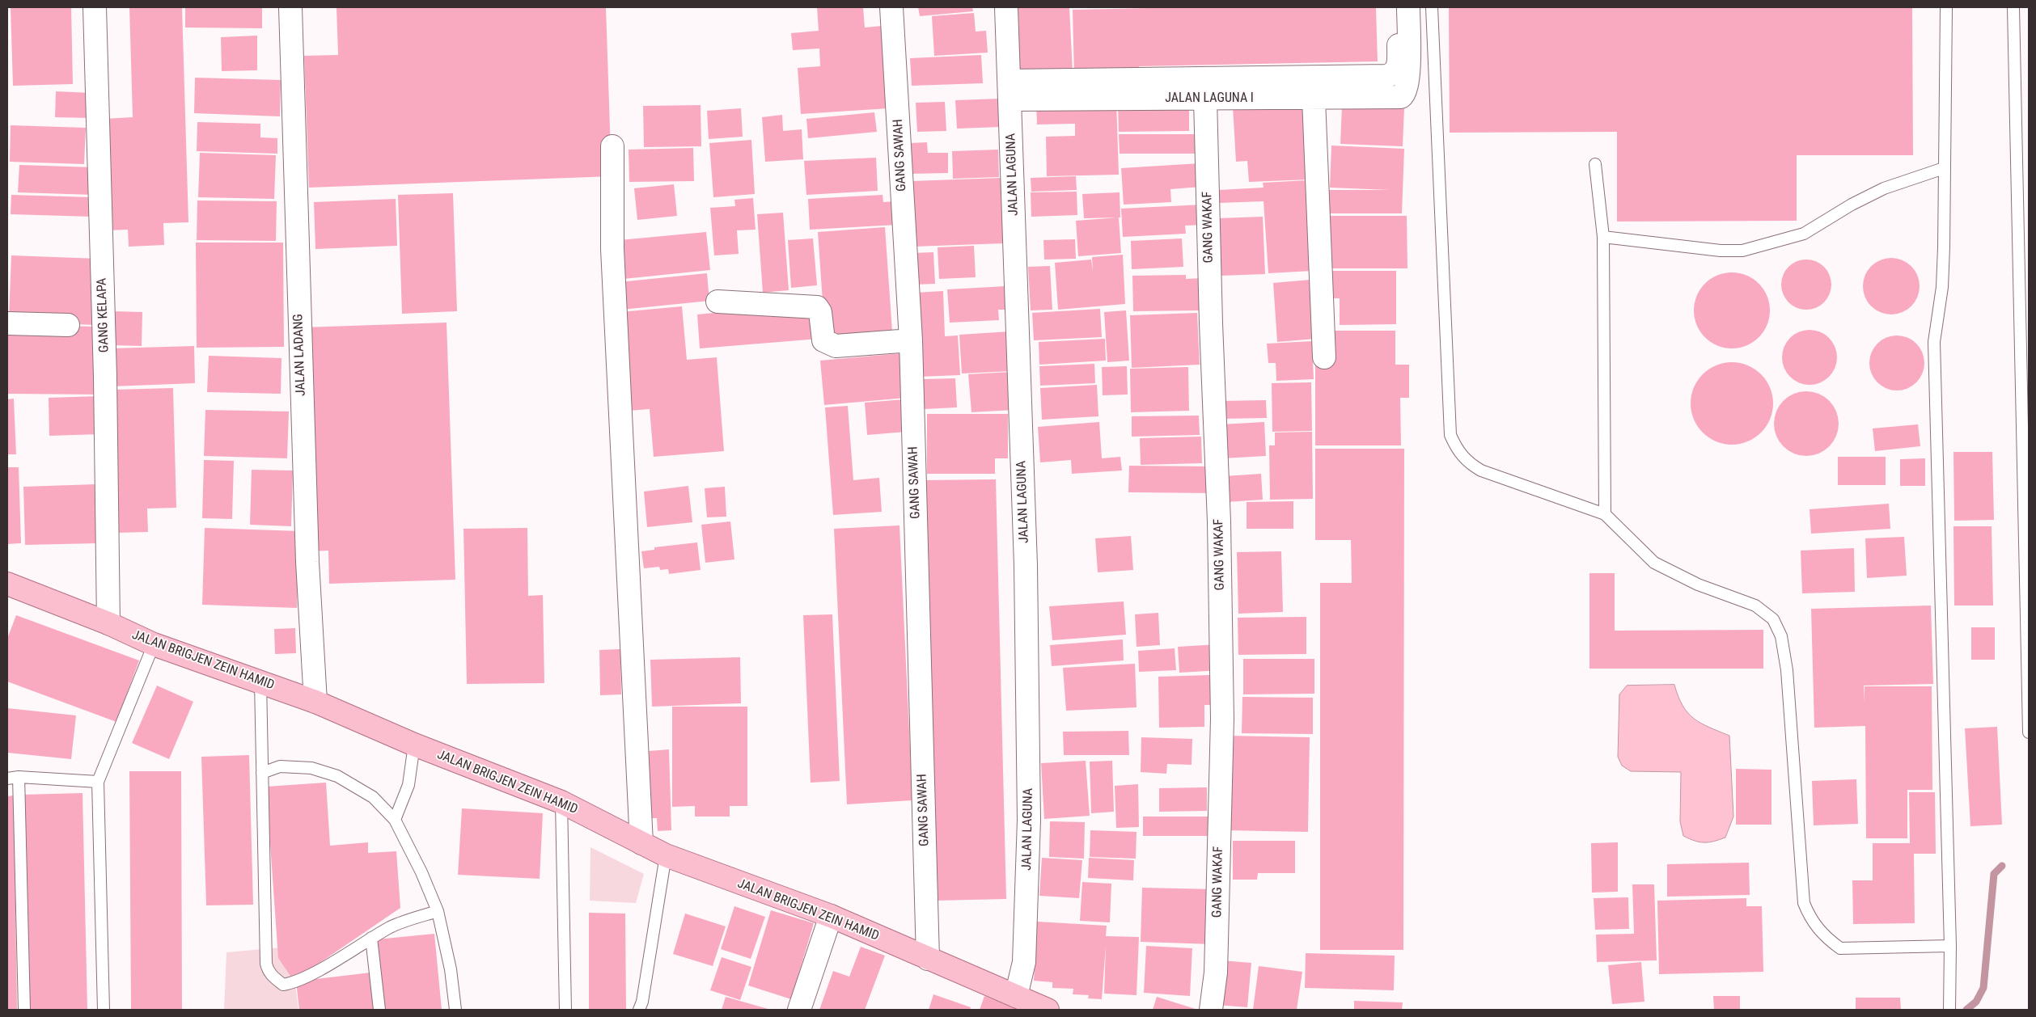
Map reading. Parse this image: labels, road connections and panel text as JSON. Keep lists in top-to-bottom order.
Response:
{
  "streets": {
    "main road": ["JALAN BRIGJEN ZEIN HAMID"],
    "street": [
      "JALAN LAGUNA I",
      "GANG SAWAH",
      "JALAN LAGUNA",
      "GANG WAKAF",
      "GANG KELAPA",
      "JALAN LADANG"
    ]
  },
  "crossings": [
    ["JALAN LAGUNA I", "JALAN LAGUNA"],
    ["JALAN LAGUNA I", "GANG WAKAF"],
    ["GANG SAWAH", "JALAN BRIGJEN ZEIN HAMID"],
    ["JALAN LAGUNA", "JALAN BRIGJEN ZEIN HAMID"],
    ["GANG KELAPA", "JALAN BRIGJEN ZEIN HAMID"],
    ["JALAN LADANG", "JALAN BRIGJEN ZEIN HAMID"]
  ]
}
